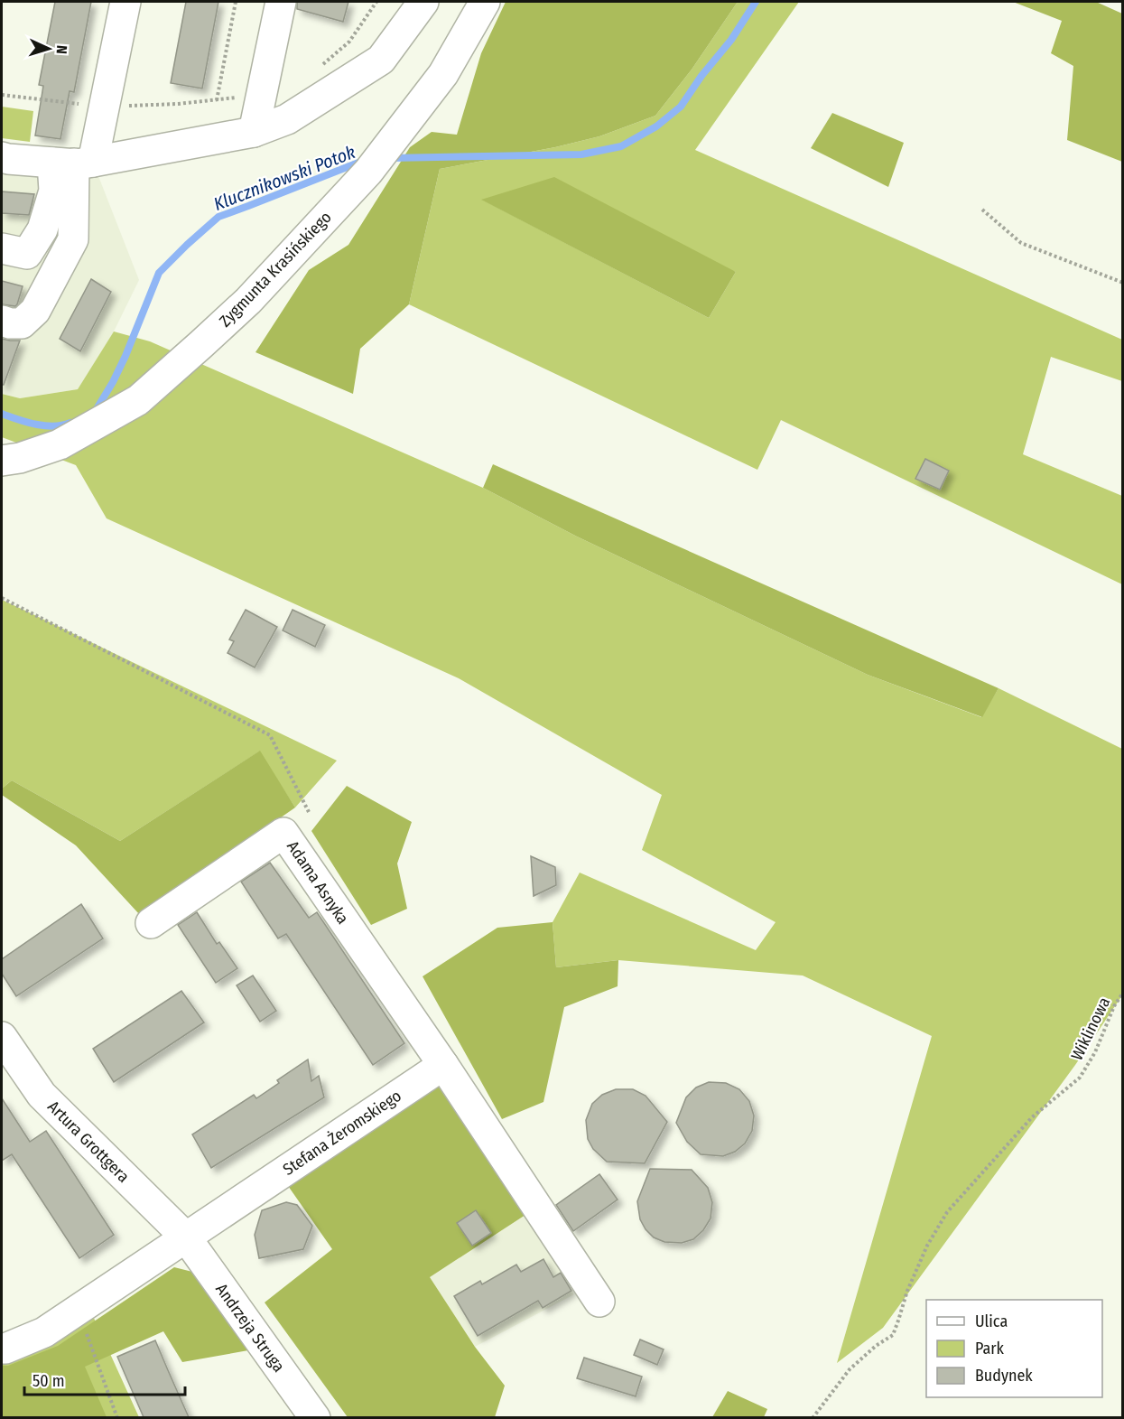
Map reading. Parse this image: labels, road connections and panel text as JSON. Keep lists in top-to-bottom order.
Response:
{
  "streets": {
    "street": [
      "Zygmunta Krasińskiego",
      "Adama Asnyka",
      "Stefana Żeromskiego",
      "Artura Grottgera",
      "Andrzeja Struga"
    ],
    "path": ["Wiklinowa"]
  },
  "crossings": [
    ["Adama Asnyka", "Stefana Żeromskiego"],
    ["Stefana Żeromskiego", "Artura Grottgera"],
    ["Stefana Żeromskiego", "Andrzeja Struga"],
    ["Artura Grottgera", "Andrzeja Struga"]
  ],
  "water": ["Klucznikowski Potok"],
  "legend": ["Ulica", "Park", "Budynek"],
  "scale_bar": "50 m",
  "north": "right"
}
